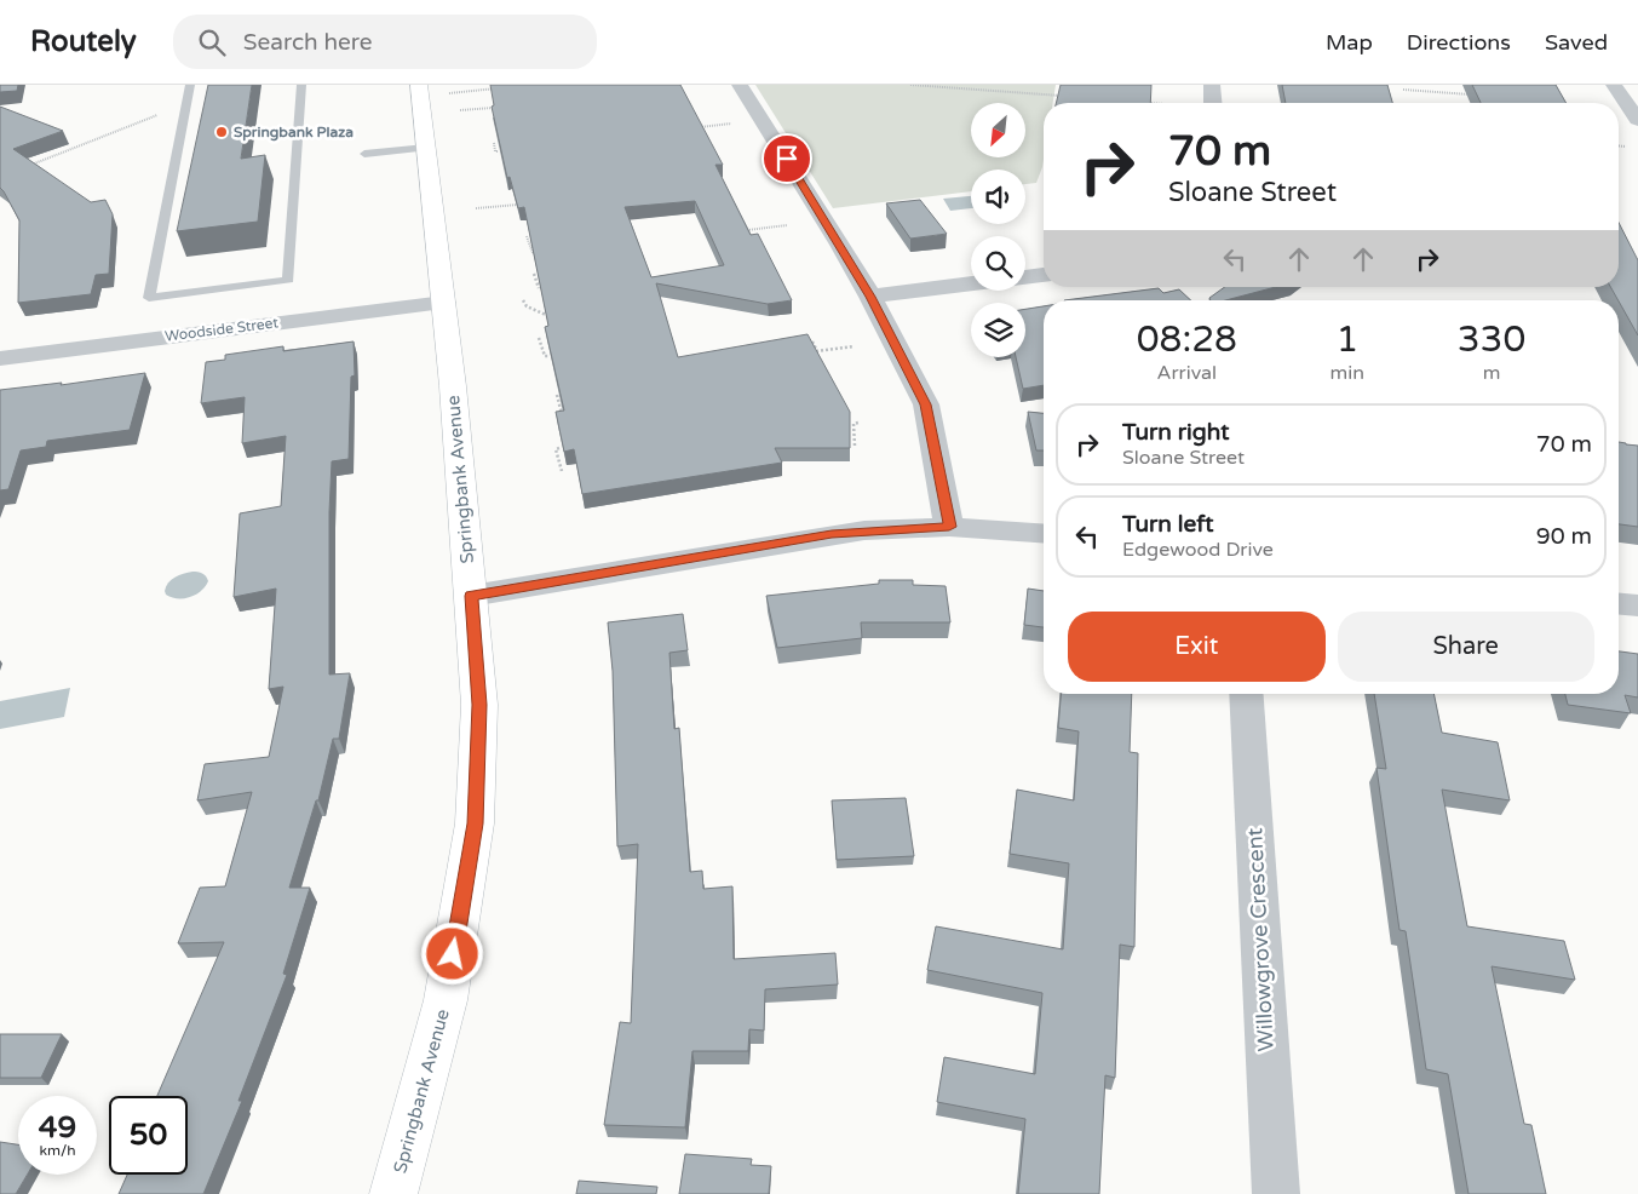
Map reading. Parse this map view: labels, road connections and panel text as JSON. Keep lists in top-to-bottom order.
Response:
{
  "streets": {
    "main road": ["Springbank Avenue"],
    "street": ["Woodside Street", "Willowgrove Crescent"]
  },
  "crossings": [
    ["Woodside Street", "Springbank Avenue"]
  ],
  "places": ["Springbank Plaza"],
  "north": "bottom left",
  "page": {
    "header": "Routely",
    "search": "Search here",
    "nav": ["Map", "Directions", "Saved"],
    "turn": ["70 m", "Sloane Street"],
    "eta": [
      "08:28",
      "Arrival",
      "1",
      "min",
      "330",
      "m"
    ],
    "list": [
      {
        "name": "Turn right",
        "note": "Sloane Street",
        "value": "70 m"
      },
      {
        "name": "Turn left",
        "note": "Edgewood Drive",
        "value": "90 m"
      }
    ],
    "buttons": ["Exit", "Share"],
    "speed": "49 km/h",
    "limit": "50"
  }
}
